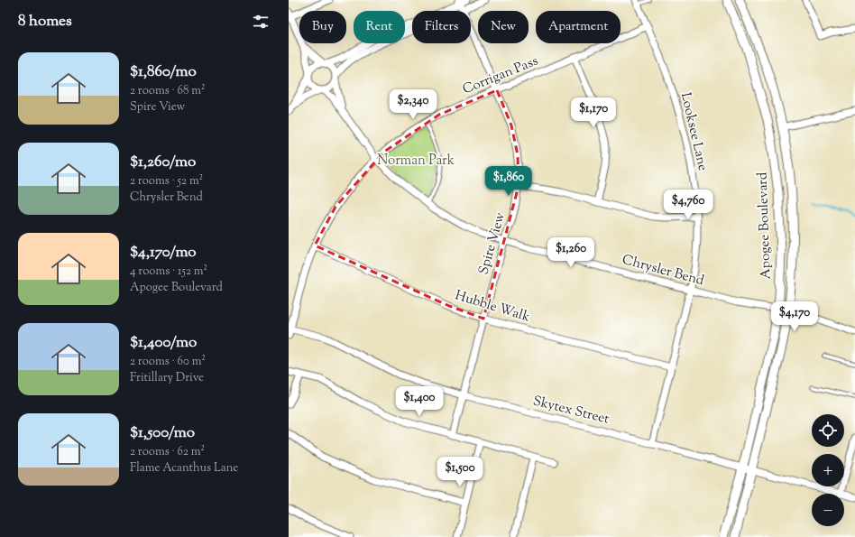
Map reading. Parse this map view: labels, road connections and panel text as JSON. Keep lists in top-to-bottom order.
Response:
{
  "streets": {
    "street": [
      "Corrigan Pass",
      "Looksee Lane",
      "Apogee Boulevard",
      "Spire View",
      "Chrysler Bend",
      "Hubble Walk",
      "Skytex Street"
    ]
  },
  "crossings": [
    ["Corrigan Pass", "Looksee Lane"],
    ["Corrigan Pass", "Spire View"],
    ["Corrigan Pass", "Chrysler Bend"],
    ["Corrigan Pass", "Hubble Walk"],
    ["Corrigan Pass", "Skytex Street"],
    ["Looksee Lane", "Chrysler Bend"],
    ["Looksee Lane", "Hubble Walk"],
    ["Looksee Lane", "Skytex Street"],
    ["Apogee Boulevard", "Chrysler Bend"],
    ["Apogee Boulevard", "Skytex Street"],
    ["Spire View", "Chrysler Bend"],
    ["Spire View", "Hubble Walk"],
    ["Spire View", "Skytex Street"]
  ],
  "parks": ["Norman Park"],
  "page": {
    "heading": "8 homes",
    "chip": [
      "Buy",
      "Rent",
      "Filters",
      "New",
      "Apartment"
    ],
    "list": [
      {
        "name": "$1,860/mo",
        "note": "2 rooms · 68 m² · Spire View"
      },
      {
        "name": "$1,260/mo",
        "note": "2 rooms · 52 m² · Chrysler Bend"
      },
      {
        "name": "$4,170/mo",
        "note": "4 rooms · 152 m² · Apogee Boulevard"
      },
      {
        "name": "$1,400/mo",
        "note": "2 rooms · 60 m² · Fritillary Drive"
      },
      {
        "name": "$1,500/mo",
        "note": "2 rooms · 62 m² · Flame Acanthus Lane"
      }
    ],
    "price": [
      "$2,340",
      "$1,170",
      "$1,860",
      "$4,760",
      "$1,260",
      "$4,170",
      "$1,400",
      "$1,500"
    ],
    "map_buttons": ["+", "−"]
  }
}
